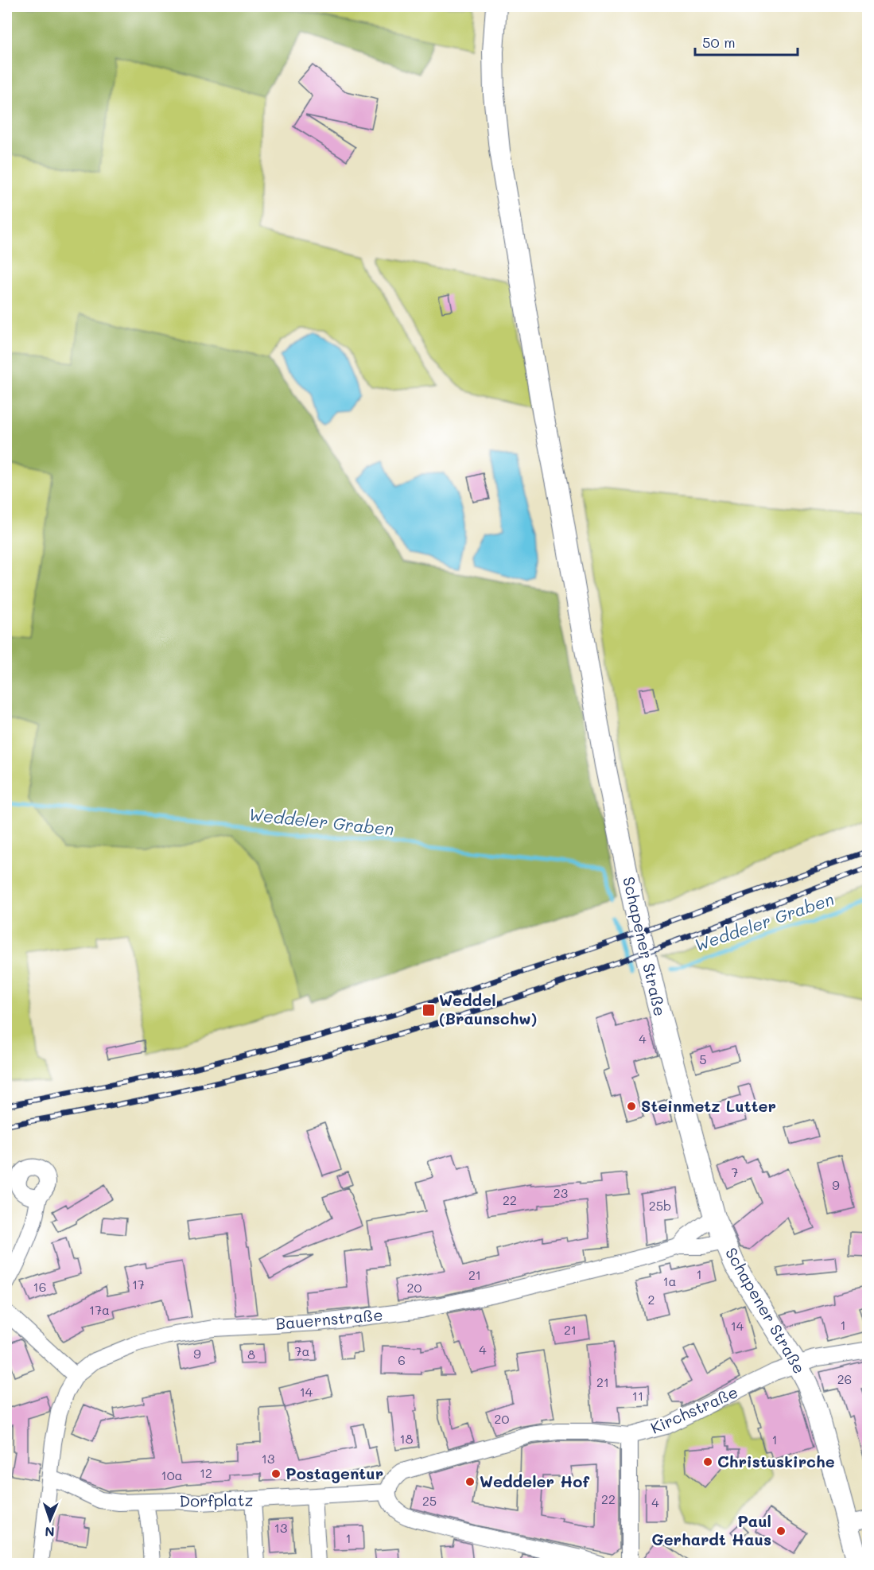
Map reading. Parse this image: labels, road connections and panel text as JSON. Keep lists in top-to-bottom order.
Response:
{
  "streets": {
    "street": [
      "Schapener Straße",
      "Bauernstraße",
      "Kirchstraße",
      "Dorfplatz"
    ]
  },
  "crossings": [
    ["Schapener Straße", "Bauernstraße"],
    ["Schapener Straße", "Kirchstraße"]
  ],
  "water": ["Weddeler Graben"],
  "places": {
    "transit": ["Weddel (Braunschw)"],
    "other": [
      "Steinmetz Lutter",
      "Christuskirche",
      "Postagentur",
      "Weddeler Hof",
      "Paul Gerhardt Haus"
    ]
  },
  "house_numbers": [
    "4",
    "5",
    "7",
    "9",
    "23",
    "22",
    "25b",
    "1",
    "21",
    "1a",
    "17",
    "16",
    "20",
    "2",
    "17a",
    "1",
    "14",
    "21",
    "4",
    "7a",
    "9",
    "8",
    "6",
    "26",
    "21",
    "14",
    "11",
    "20",
    "18",
    "1",
    "13",
    "12",
    "10a",
    "22",
    "25",
    "4",
    "13",
    "1"
  ],
  "scale_bar": "50 m",
  "north": "bottom"
}
